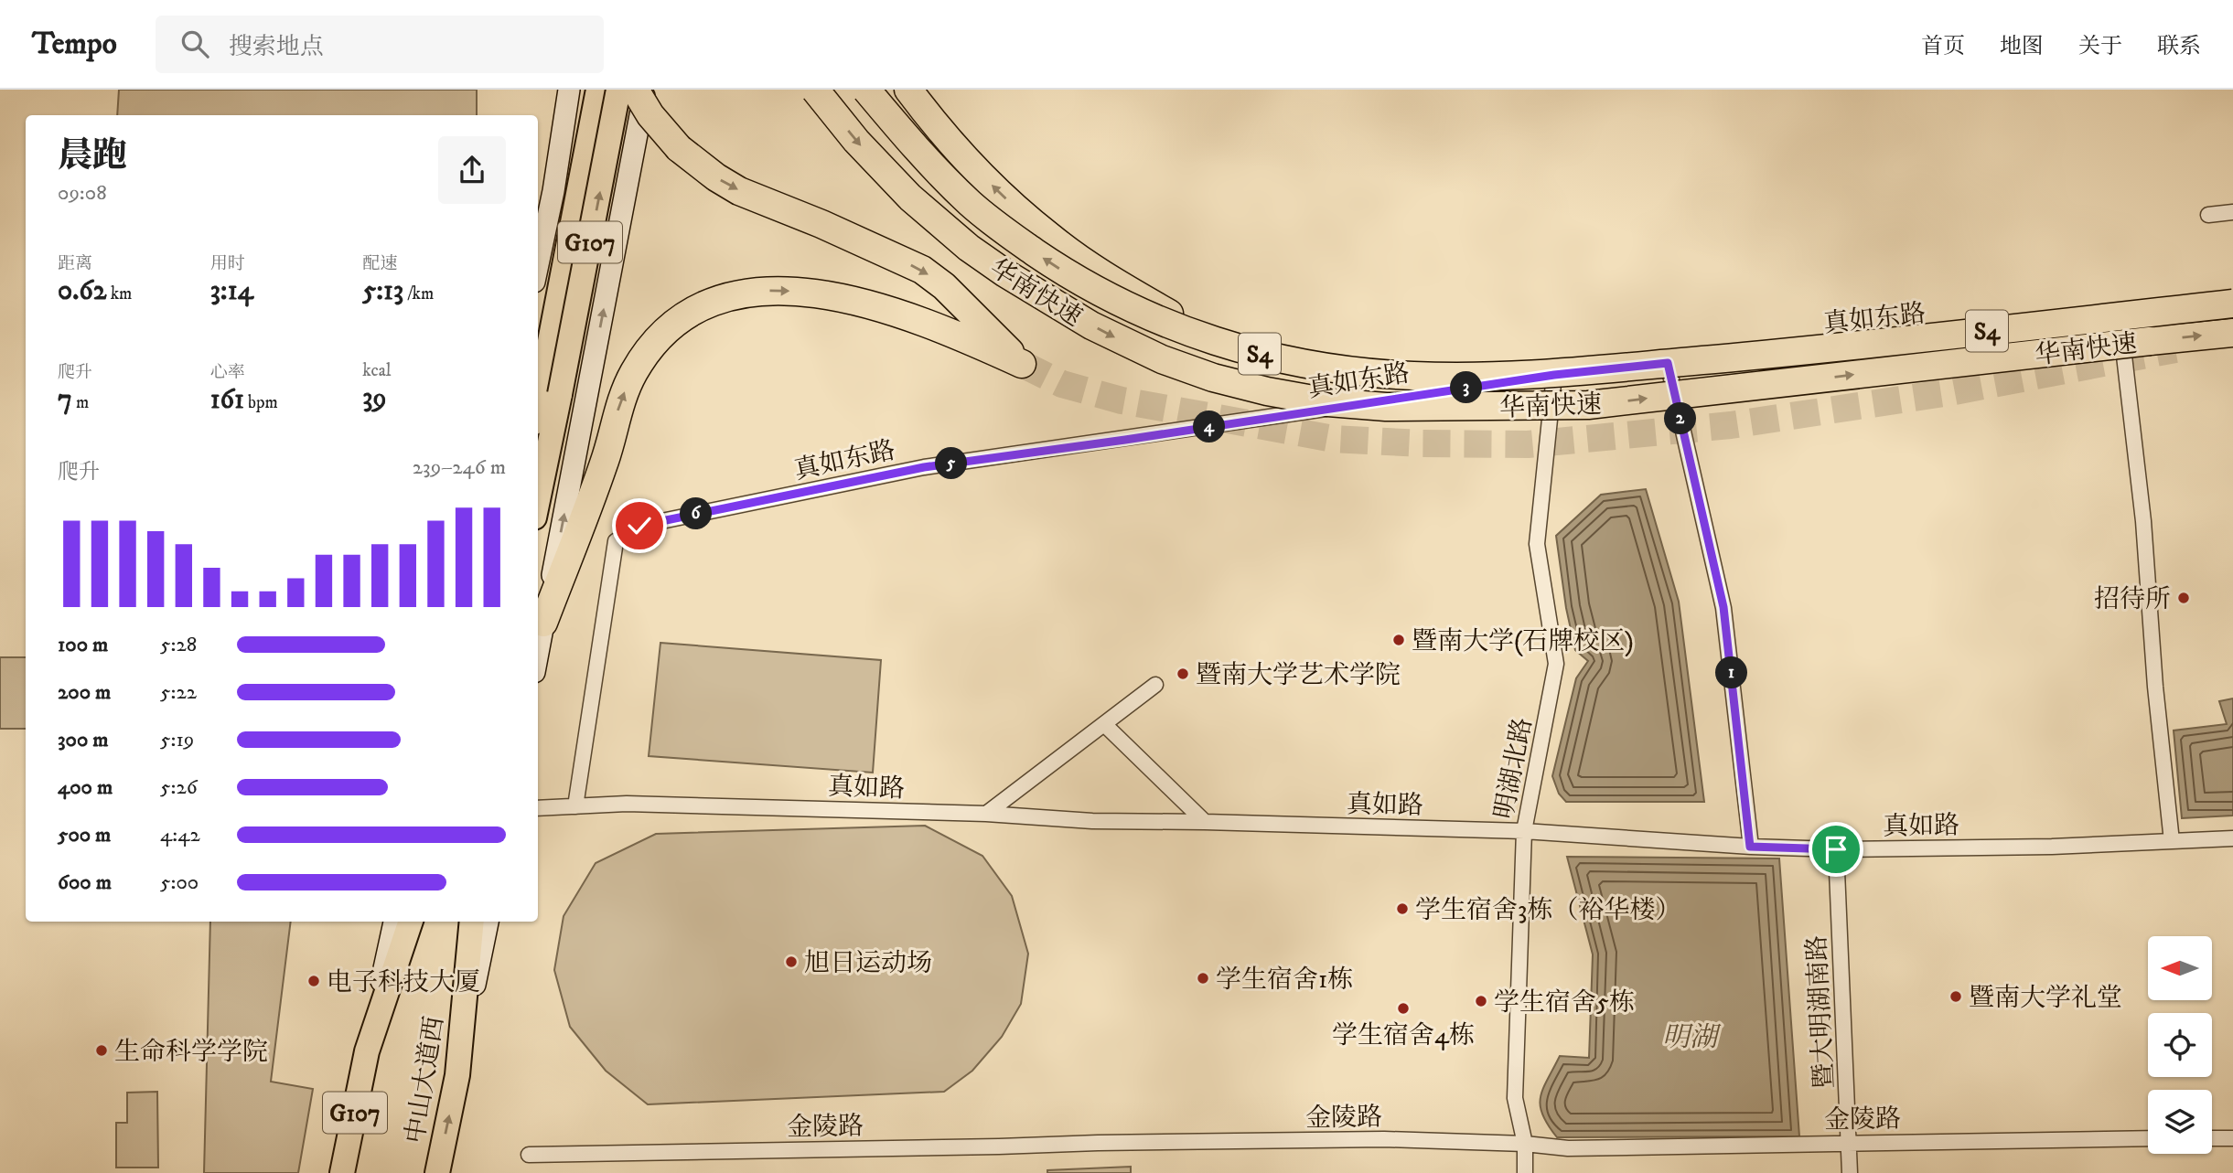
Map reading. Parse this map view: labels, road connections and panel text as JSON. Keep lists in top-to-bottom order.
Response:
{
  "streets": {
    "highway": [
      "G107",
      "华南快速",
      "S4",
      "中山大道西"
    ],
    "street": [
      "真如东路",
      "明湖北路",
      "真如路",
      "暨大明湖南路",
      "金陵路"
    ]
  },
  "crossings": [
    ["华南快速", "真如东路"],
    ["真如东路", "明湖北路"],
    ["真如东路", "真如路"],
    ["明湖北路", "真如路"],
    ["明湖北路", "金陵路"],
    ["真如路", "暨大明湖南路"],
    ["暨大明湖南路", "金陵路"]
  ],
  "water": ["明湖"],
  "places": [
    "招待所",
    "暨南大学(石牌校区)",
    "暨南大学艺术学院",
    "学生宿舍3栋（裕华楼）",
    "旭日运动场",
    "学生宿舍1栋",
    "电子科技大厦",
    "暨南大学礼堂",
    "学生宿舍5栋",
    "学生宿舍4栋",
    "生命科学学院"
  ],
  "north": "left",
  "page": {
    "header": "Tempo",
    "search": "搜索地点",
    "nav": [
      "首页",
      "地图",
      "关于",
      "联系"
    ],
    "heading": ["晨跑", "09:08"],
    "stats": [
      ["距离", "0.62 km"],
      ["用时", "3:14"],
      ["配速", "5:13 /km"],
      ["爬升", "7 m"],
      ["心率", "161 bpm"],
      ["kcal", "39"]
    ],
    "pins": [
      "3",
      "2",
      "4",
      "5",
      "6",
      "1"
    ],
    "chart": ["爬升", "239–246 m"],
    "list": [
      {
        "name": "100 m",
        "note": "5:28"
      },
      {
        "name": "200 m",
        "note": "5:22"
      },
      {
        "name": "300 m",
        "note": "5:19"
      },
      {
        "name": "400 m",
        "note": "5:26"
      },
      {
        "name": "500 m",
        "note": "4:42"
      },
      {
        "name": "600 m",
        "note": "5:00"
      }
    ]
  }
}
